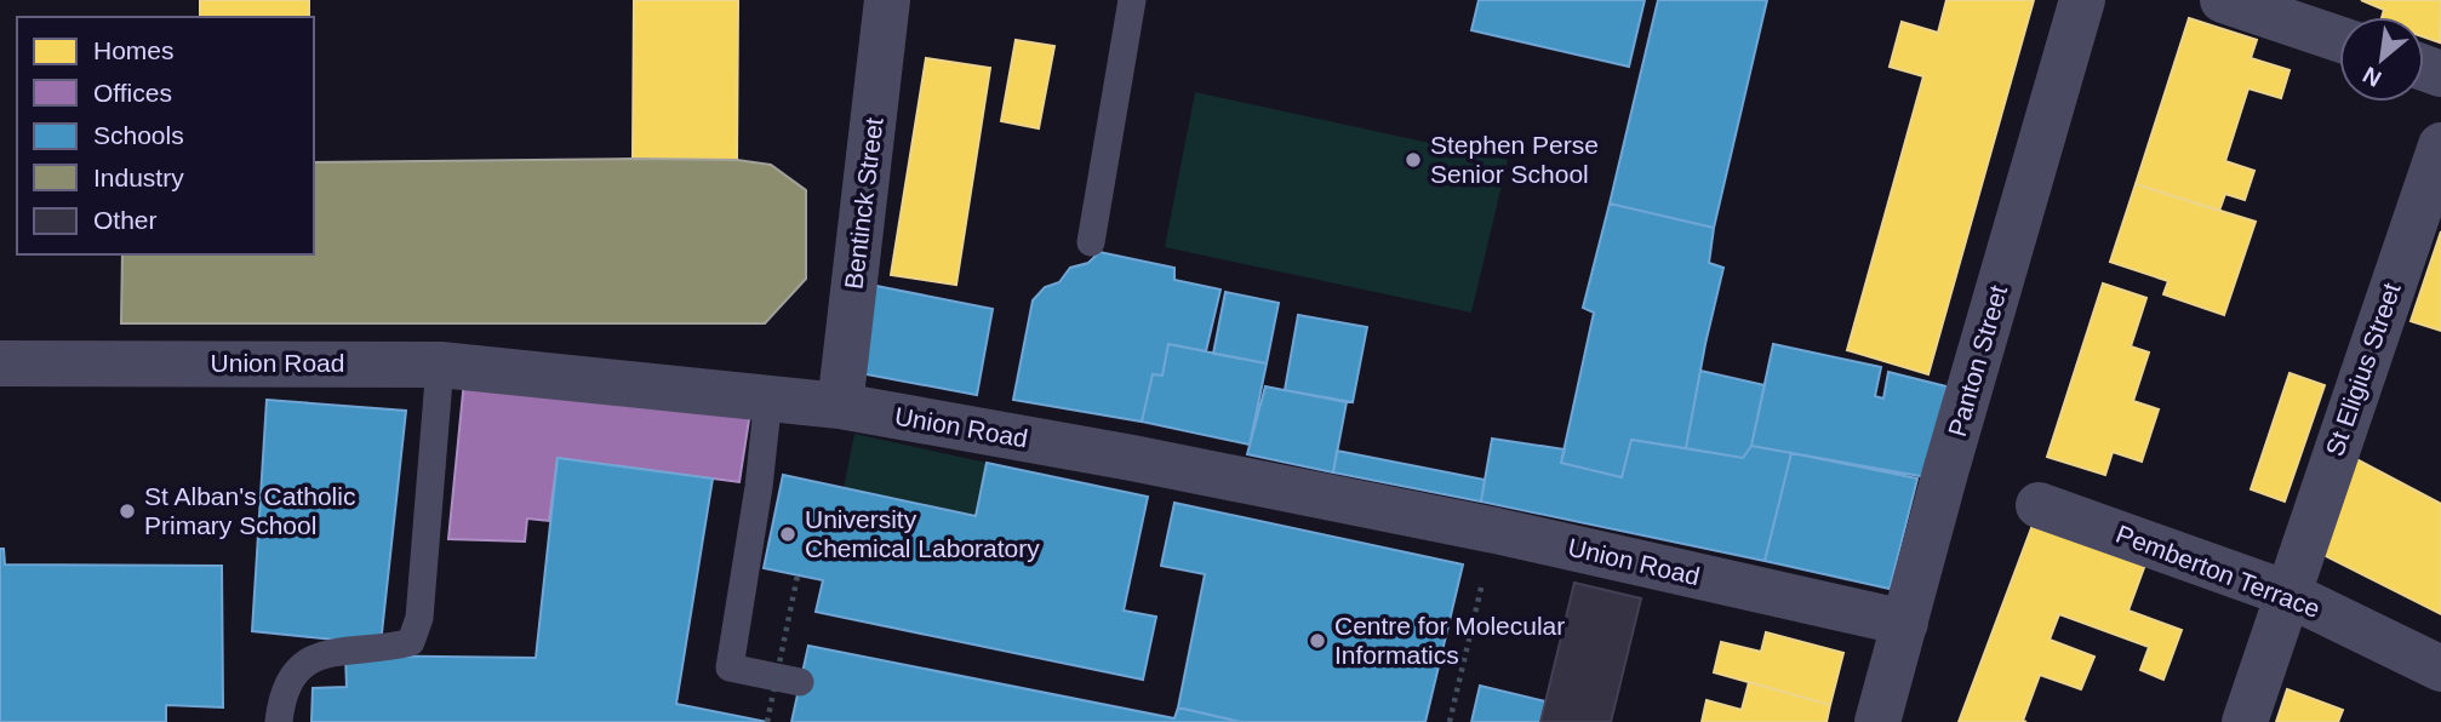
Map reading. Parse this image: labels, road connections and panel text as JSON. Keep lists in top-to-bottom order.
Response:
{
  "streets": {
    "street": [
      "Bentinck Street",
      "Panton Street",
      "Union Road",
      "St Eligius Street",
      "Pemberton Terrace"
    ]
  },
  "crossings": [
    ["Bentinck Street", "Union Road"],
    ["Panton Street", "Union Road"],
    ["St Eligius Street", "Pemberton Terrace"]
  ],
  "places": [
    "Stephen Perse Senior School",
    "St Alban's Catholic Primary School",
    "University Chemical Laboratory",
    "Centre for Molecular Informatics"
  ],
  "legend": [
    "Homes",
    "Offices",
    "Schools",
    "Industry",
    "Other"
  ],
  "north": "bottom left"
}
